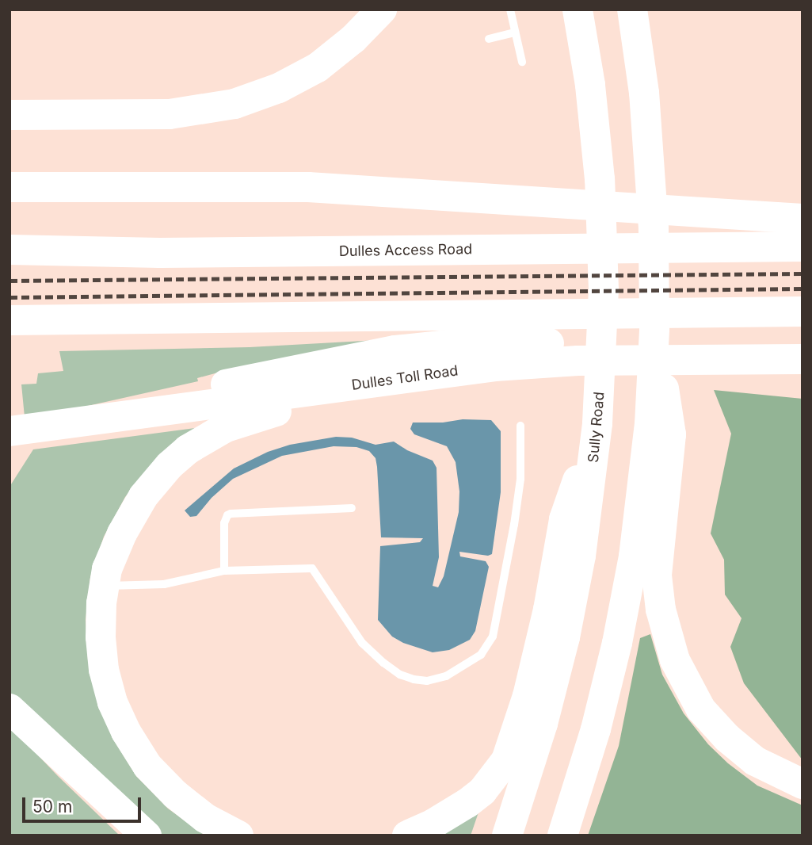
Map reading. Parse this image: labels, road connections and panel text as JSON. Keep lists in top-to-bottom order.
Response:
{
  "streets": {
    "highway": ["Dulles Access Road", "Dulles Toll Road", "Sully Road"]
  },
  "scale_bar": "50 m"
}
